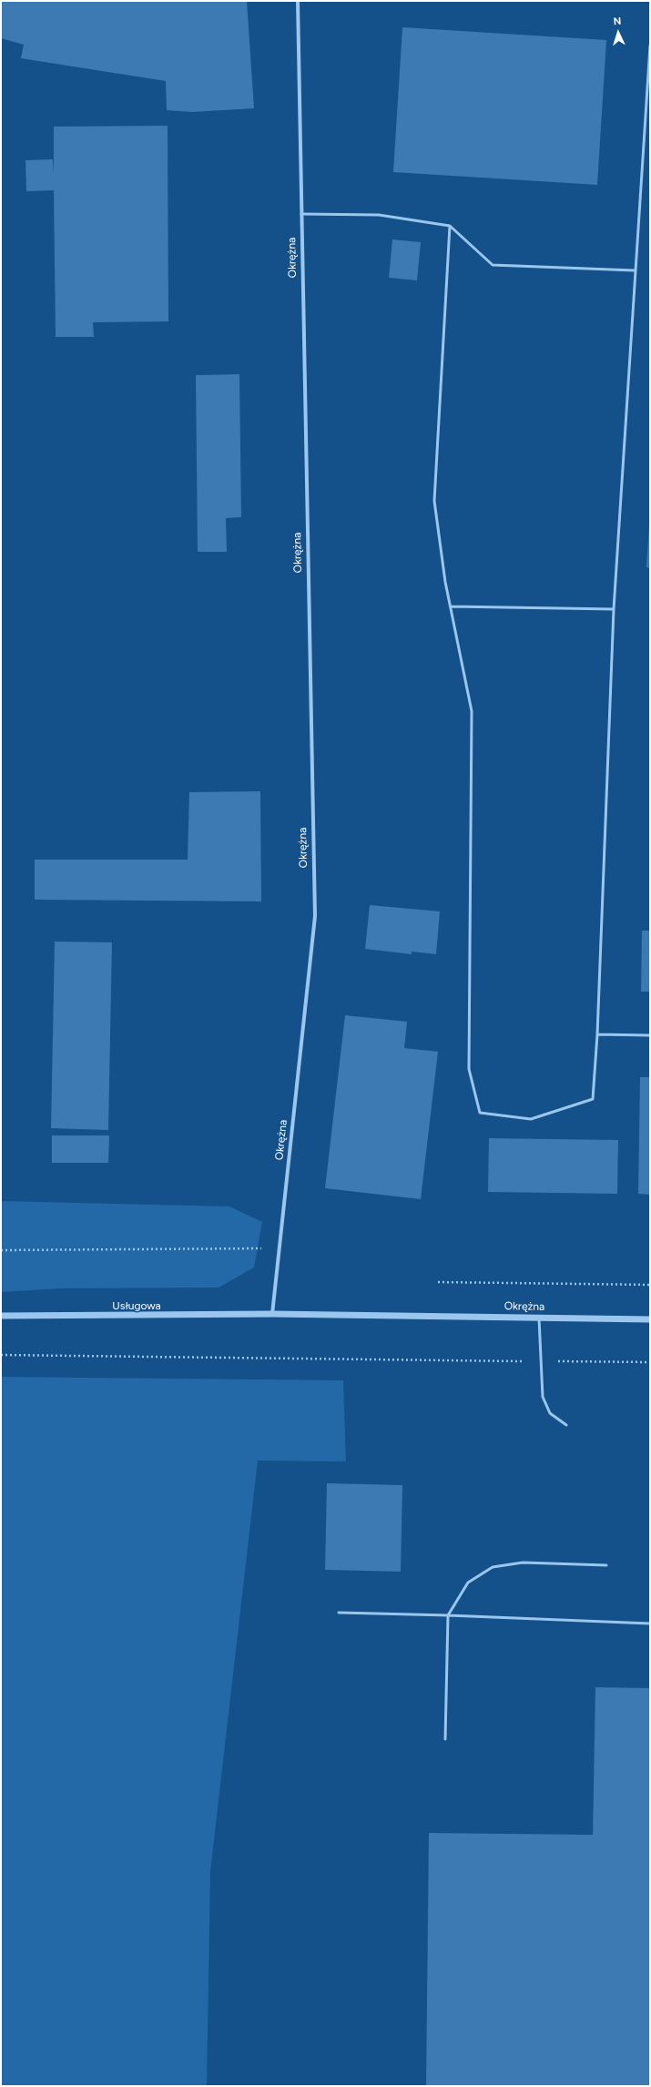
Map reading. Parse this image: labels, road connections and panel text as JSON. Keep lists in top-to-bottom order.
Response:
{
  "streets": {
    "street": ["Okrężna", "Usługowa"]
  },
  "crossings": [
    ["Okrężna", "Usługowa"]
  ],
  "north": "top"
}
